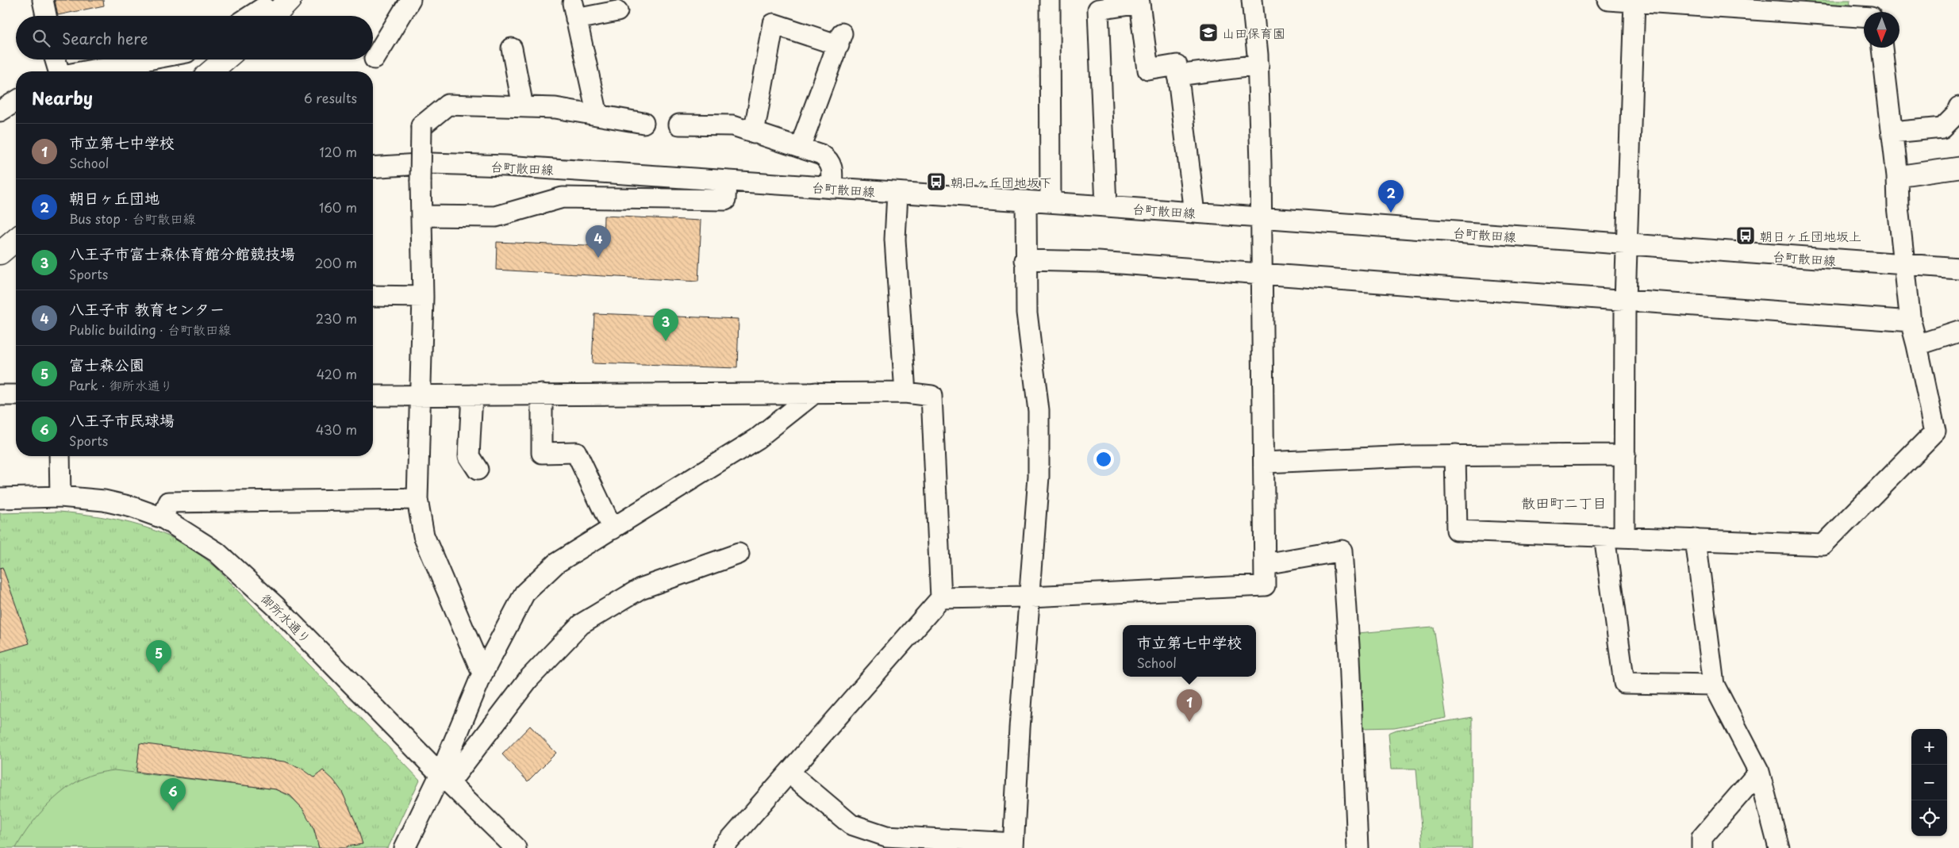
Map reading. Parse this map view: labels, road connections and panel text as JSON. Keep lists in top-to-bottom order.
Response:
{
  "streets": {
    "street": ["台町散田線", "御所水通り"]
  },
  "districts": ["散田町二丁目"],
  "places": {
    "school or university": ["山田保育園"],
    "bus stop": ["朝日ヶ丘団地坂下", "朝日ヶ丘団地坂上"]
  },
  "north": "bottom",
  "page": {
    "search": "Search here",
    "heading": ["Nearby", "6 results"],
    "list": [
      {
        "mark": "1",
        "name": "市立第七中学校",
        "note": "School",
        "value": "120 m"
      },
      {
        "mark": "2",
        "name": "朝日ヶ丘団地",
        "note": "Bus stop · 台町散田線",
        "value": "160 m"
      },
      {
        "mark": "3",
        "name": "八王子市富士森体育館分館競技場",
        "note": "Sports",
        "value": "200 m"
      },
      {
        "mark": "4",
        "name": "八王子市 教育センター",
        "note": "Public building · 台町散田線",
        "value": "230 m"
      },
      {
        "mark": "5",
        "name": "富士森公園",
        "note": "Park · 御所水通り",
        "value": "420 m"
      },
      {
        "mark": "6",
        "name": "八王子市民球場",
        "note": "Sports",
        "value": "430 m"
      }
    ],
    "pins": [
      "2",
      "4",
      "3",
      "5",
      "1",
      "6"
    ],
    "popup": ["市立第七中学校", "School"],
    "map_buttons": ["+", "−"]
  }
}
